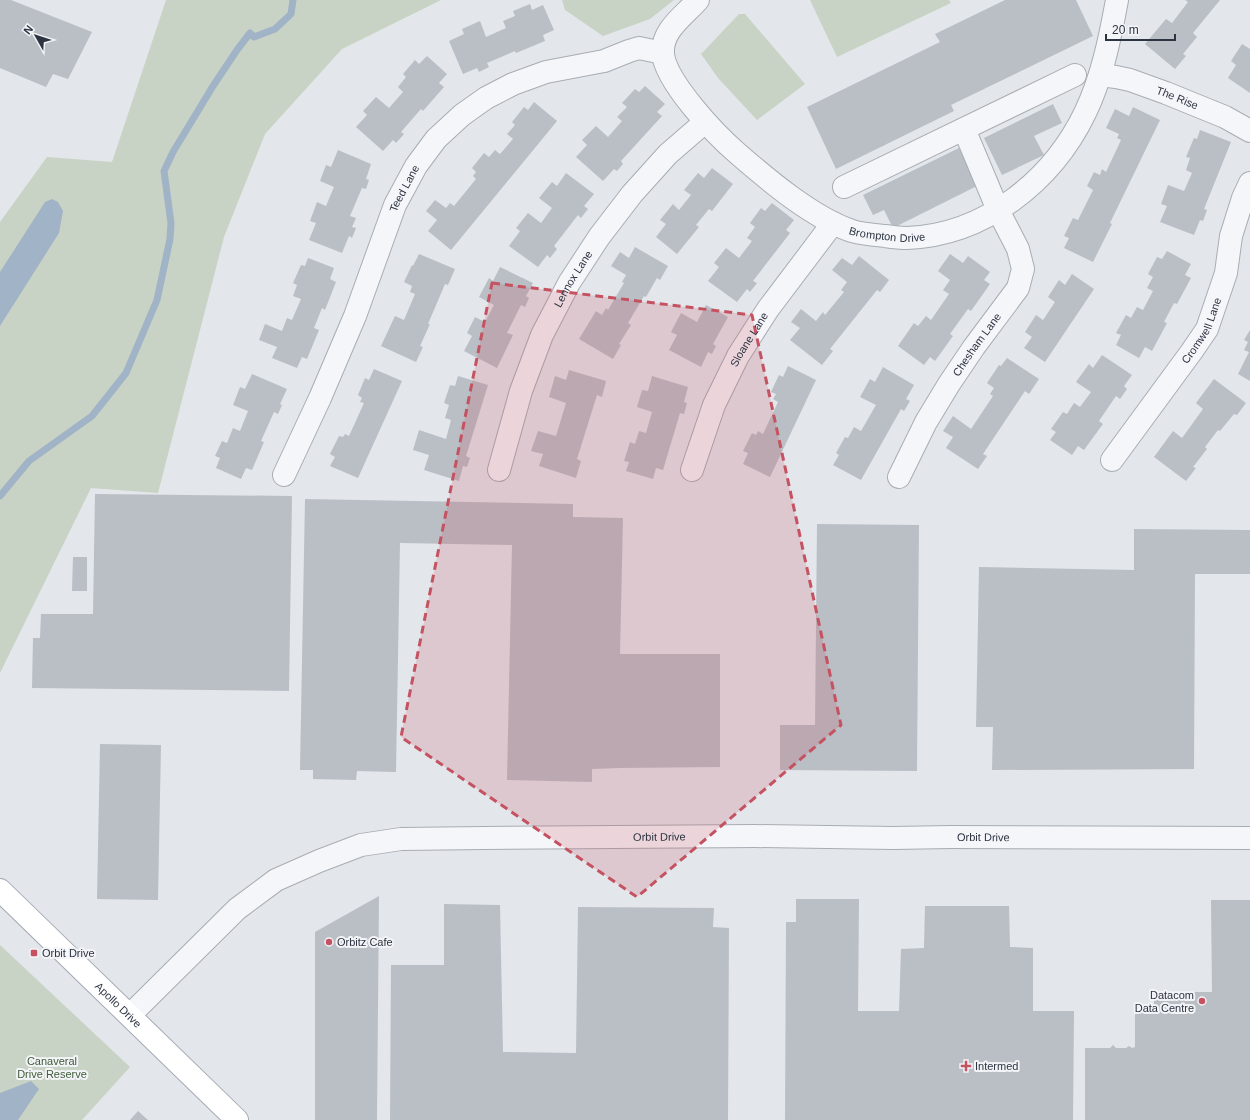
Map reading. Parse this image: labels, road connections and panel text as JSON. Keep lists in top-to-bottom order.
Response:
{
  "streets": {
    "main road": ["Apollo Drive"],
    "street": [
      "The Rise",
      "Teed Lane",
      "Brompton Drive",
      "Lennox Lane",
      "Cromwell Lane",
      "Sloane Lane",
      "Chesham Lane",
      "Orbit Drive"
    ]
  },
  "crossings": [
    ["The Rise", "Brompton Drive"],
    ["Teed Lane", "Brompton Drive"],
    ["Brompton Drive", "Lennox Lane"],
    ["Brompton Drive", "Sloane Lane"],
    ["Brompton Drive", "Chesham Lane"],
    ["Orbit Drive", "Apollo Drive"]
  ],
  "parks": ["Canaveral Drive Reserve"],
  "places": {
    "other": ["Orbitz Cafe", "Datacom Data Centre"],
    "transit": ["Orbit Drive"],
    "health": ["Intermed"]
  },
  "scale_bar": "20 m",
  "north": "top left"
}
